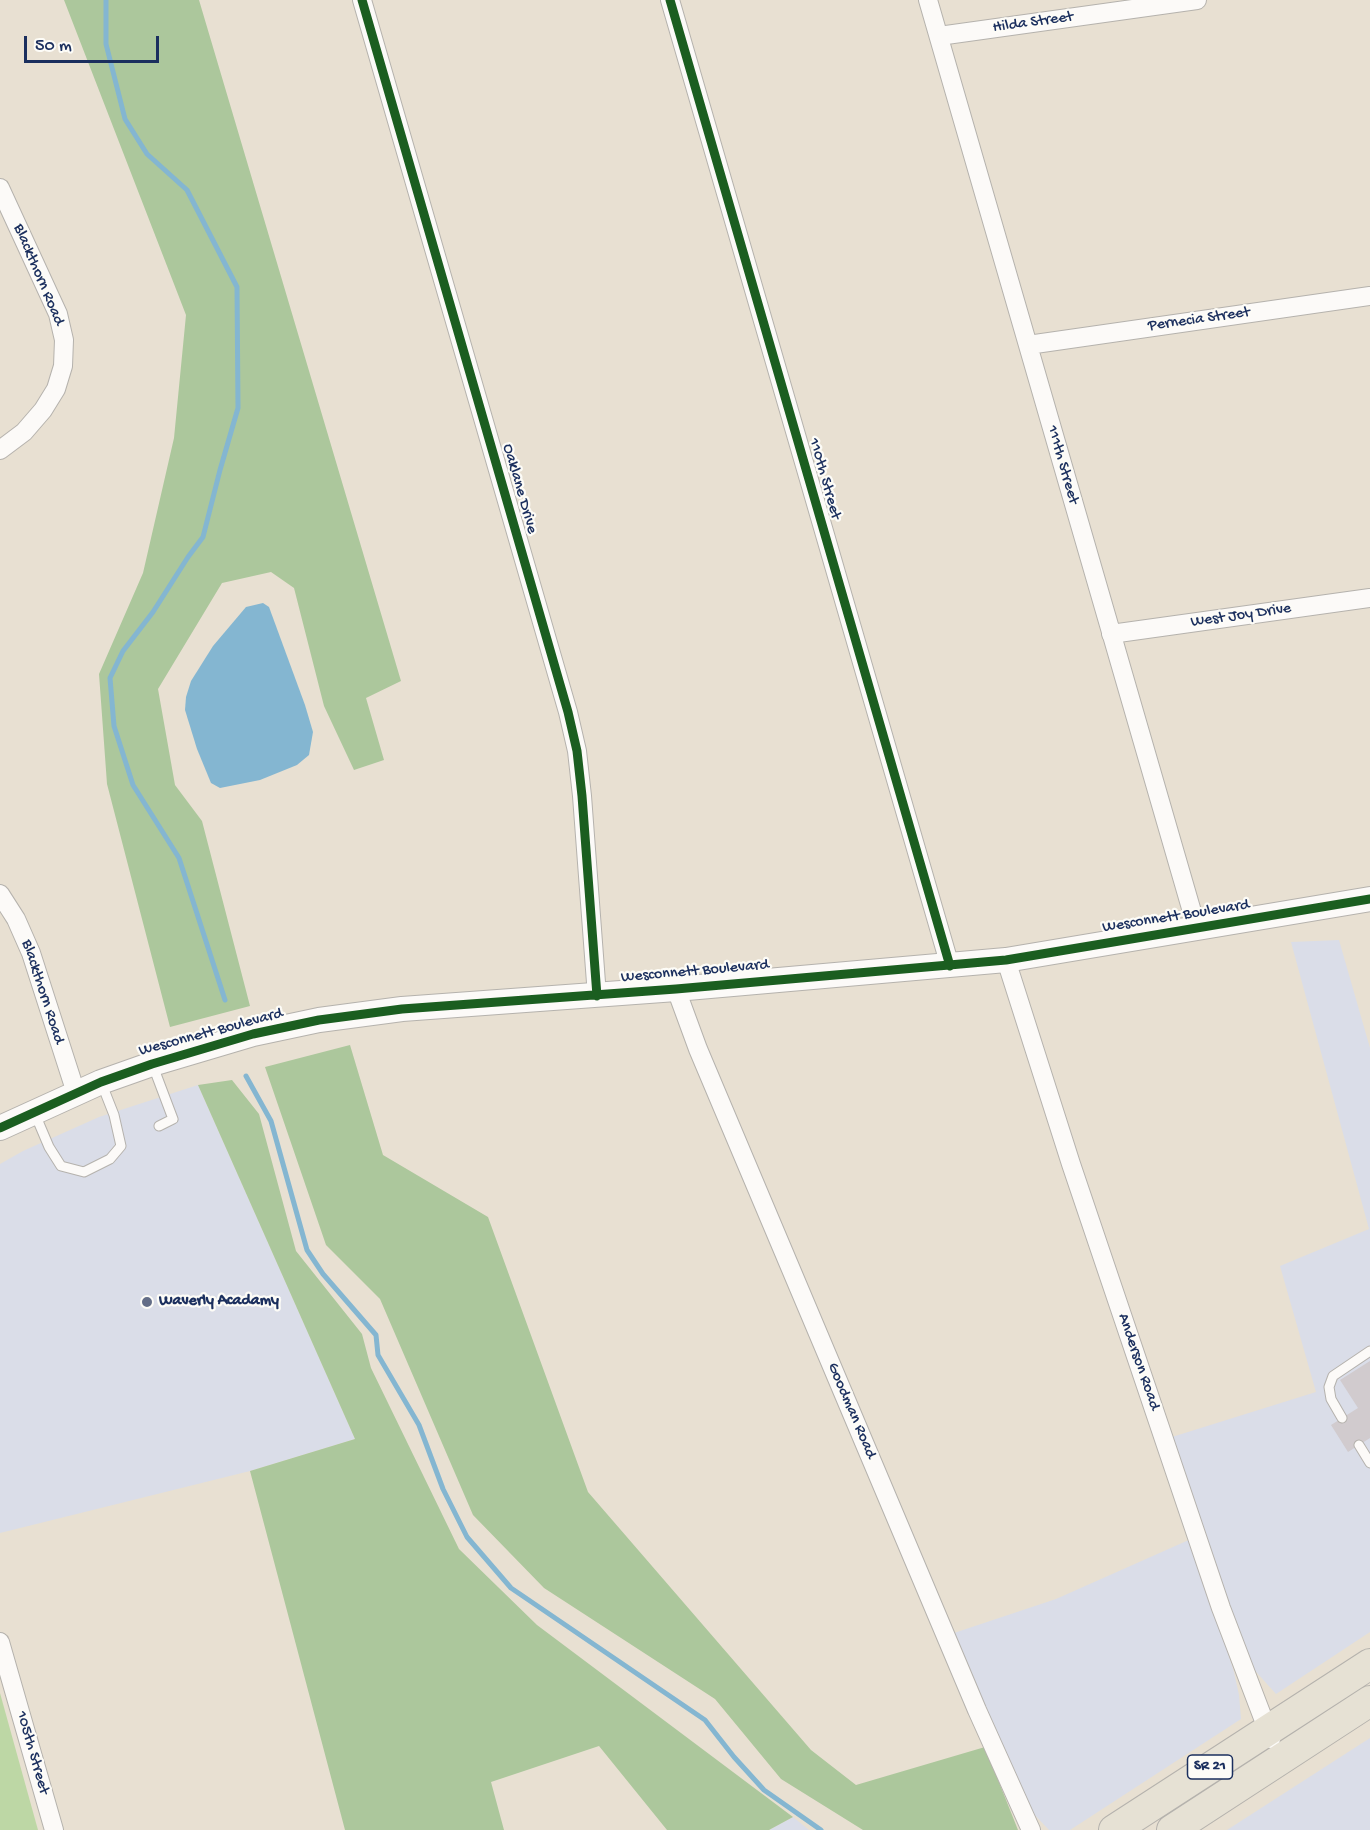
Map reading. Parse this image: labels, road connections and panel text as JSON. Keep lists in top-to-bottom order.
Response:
{
  "streets": {
    "main road": ["SR 21"],
    "street": [
      "Hilda Street",
      "Blackthorn Road",
      "Pernecia Street",
      "111th Street",
      "110th Street",
      "Oaklane Drive",
      "West Joy Drive",
      "Wesconnett Boulevard",
      "Anderson Road",
      "Goodman Road",
      "105th Street"
    ]
  },
  "crossings": [
    ["Hilda Street", "111th Street"],
    ["Blackthorn Road", "Wesconnett Boulevard"],
    ["Pernecia Street", "111th Street"],
    ["111th Street", "West Joy Drive"],
    ["111th Street", "Wesconnett Boulevard"],
    ["110th Street", "Wesconnett Boulevard"],
    ["Oaklane Drive", "Wesconnett Boulevard"],
    ["Wesconnett Boulevard", "Anderson Road"],
    ["Wesconnett Boulevard", "Goodman Road"],
    ["Anderson Road", "SR 21"]
  ],
  "places": ["Waverly Acadamy"],
  "scale_bar": "50 m"
}
